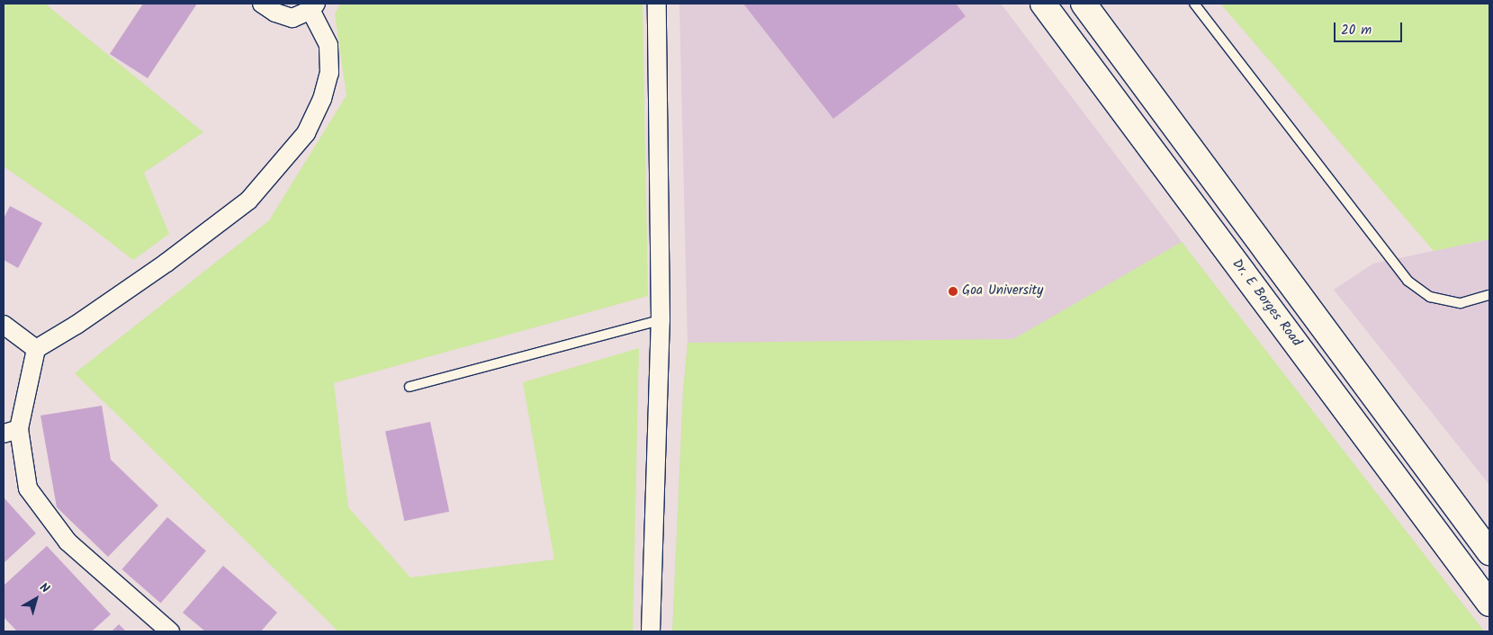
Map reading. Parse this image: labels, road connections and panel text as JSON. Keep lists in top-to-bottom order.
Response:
{
  "streets": {
    "main road": ["Dr. E Borges Road"]
  },
  "places": ["Goa University"],
  "scale_bar": "20 m",
  "north": "top right"
}
